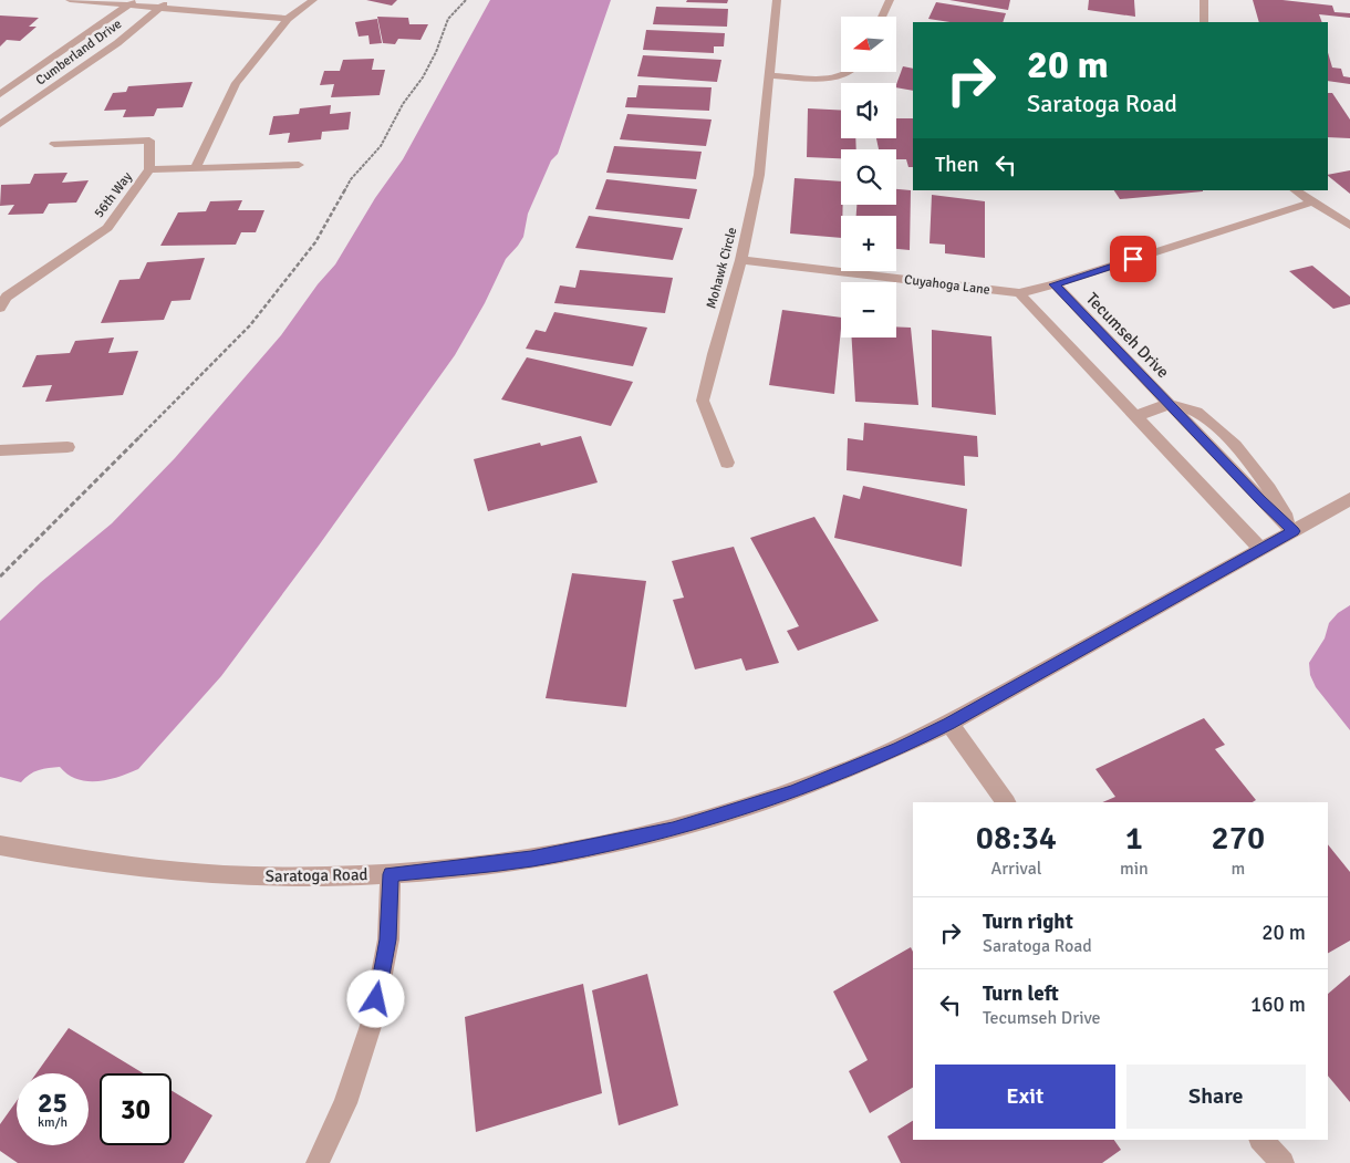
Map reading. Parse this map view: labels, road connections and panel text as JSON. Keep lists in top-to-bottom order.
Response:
{
  "streets": {
    "street": [
      "Cumberland Drive",
      "56th Way",
      "Mohawk Circle",
      "Cuyahoga Lane",
      "Tecumseh Drive",
      "Saratoga Road"
    ]
  },
  "crossings": [
    ["Mohawk Circle", "Cuyahoga Lane"],
    ["Cuyahoga Lane", "Tecumseh Drive"],
    ["Tecumseh Drive", "Saratoga Road"]
  ],
  "north": "left",
  "page": {
    "map_buttons": ["+", "−"],
    "turn": ["20 m", "Saratoga Road"],
    "then": "Then",
    "eta": [
      "08:34",
      "Arrival",
      "1",
      "min",
      "270",
      "m"
    ],
    "list": [
      {
        "name": "Turn right",
        "note": "Saratoga Road",
        "value": "20 m"
      },
      {
        "name": "Turn left",
        "note": "Tecumseh Drive",
        "value": "160 m"
      }
    ],
    "buttons": ["Exit", "Share"],
    "speed": "25 km/h",
    "limit": "30"
  }
}
